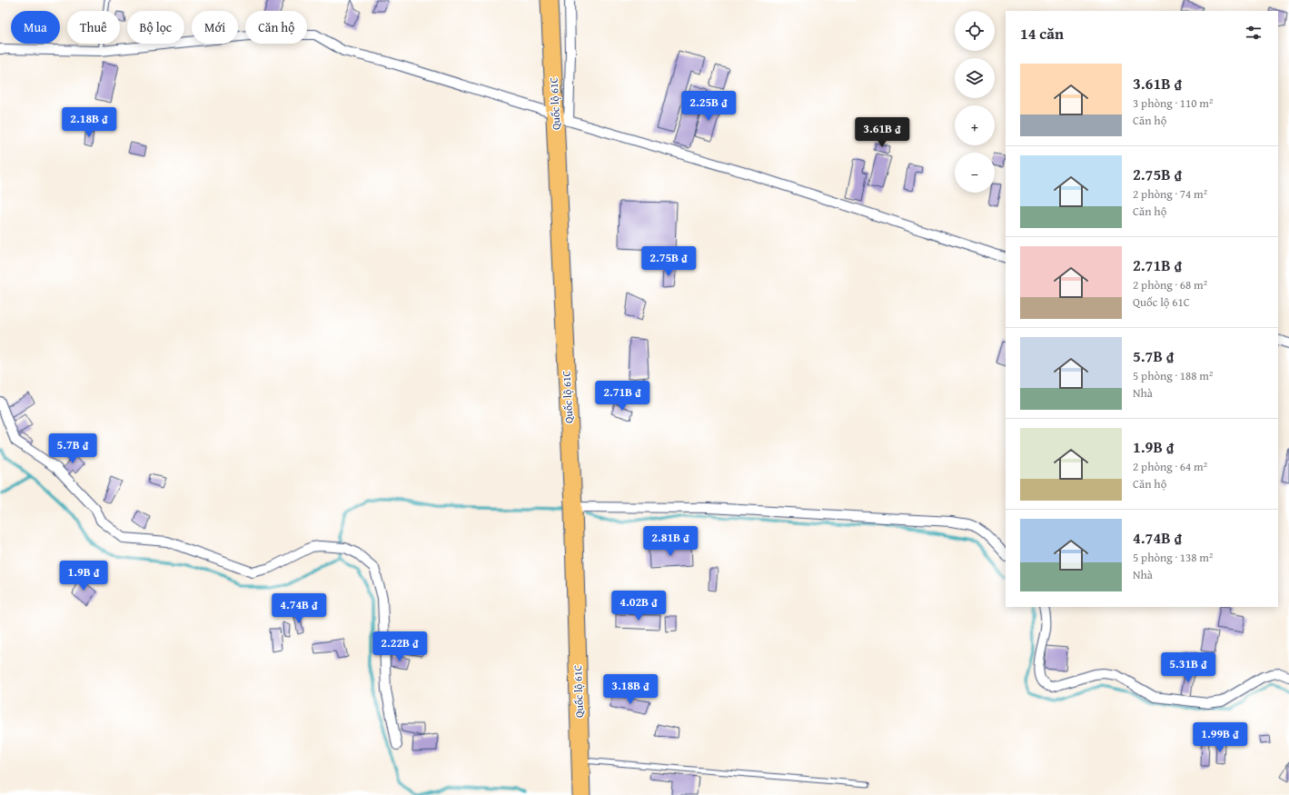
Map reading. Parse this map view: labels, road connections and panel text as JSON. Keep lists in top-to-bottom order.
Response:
{
  "streets": {
    "highway": ["Quốc lộ 61C"]
  },
  "page": {
    "map_buttons": ["+", "−"],
    "chip": [
      "Mua",
      "Thuê",
      "Bộ lọc",
      "Mới",
      "Căn hộ"
    ],
    "heading": "14 căn",
    "list": [
      {
        "name": "3.61B ₫",
        "note": "3 phòng · 110 m² · Căn hộ"
      },
      {
        "name": "2.75B ₫",
        "note": "2 phòng · 74 m² · Căn hộ"
      },
      {
        "name": "2.71B ₫",
        "note": "2 phòng · 68 m² · Quốc lộ 61C"
      },
      {
        "name": "5.7B ₫",
        "note": "5 phòng · 188 m² · Nhà"
      },
      {
        "name": "1.9B ₫",
        "note": "2 phòng · 64 m² · Căn hộ"
      },
      {
        "name": "4.74B ₫",
        "note": "5 phòng · 138 m² · Nhà"
      }
    ],
    "price": [
      "2.25B ₫",
      "2.18B ₫",
      "3.61B ₫",
      "2.75B ₫",
      "2.71B ₫",
      "5.7B ₫",
      "2.81B ₫",
      "1.9B ₫",
      "4.02B ₫",
      "4.74B ₫",
      "2.22B ₫",
      "5.31B ₫",
      "3.18B ₫",
      "1.99B ₫"
    ]
  }
}
